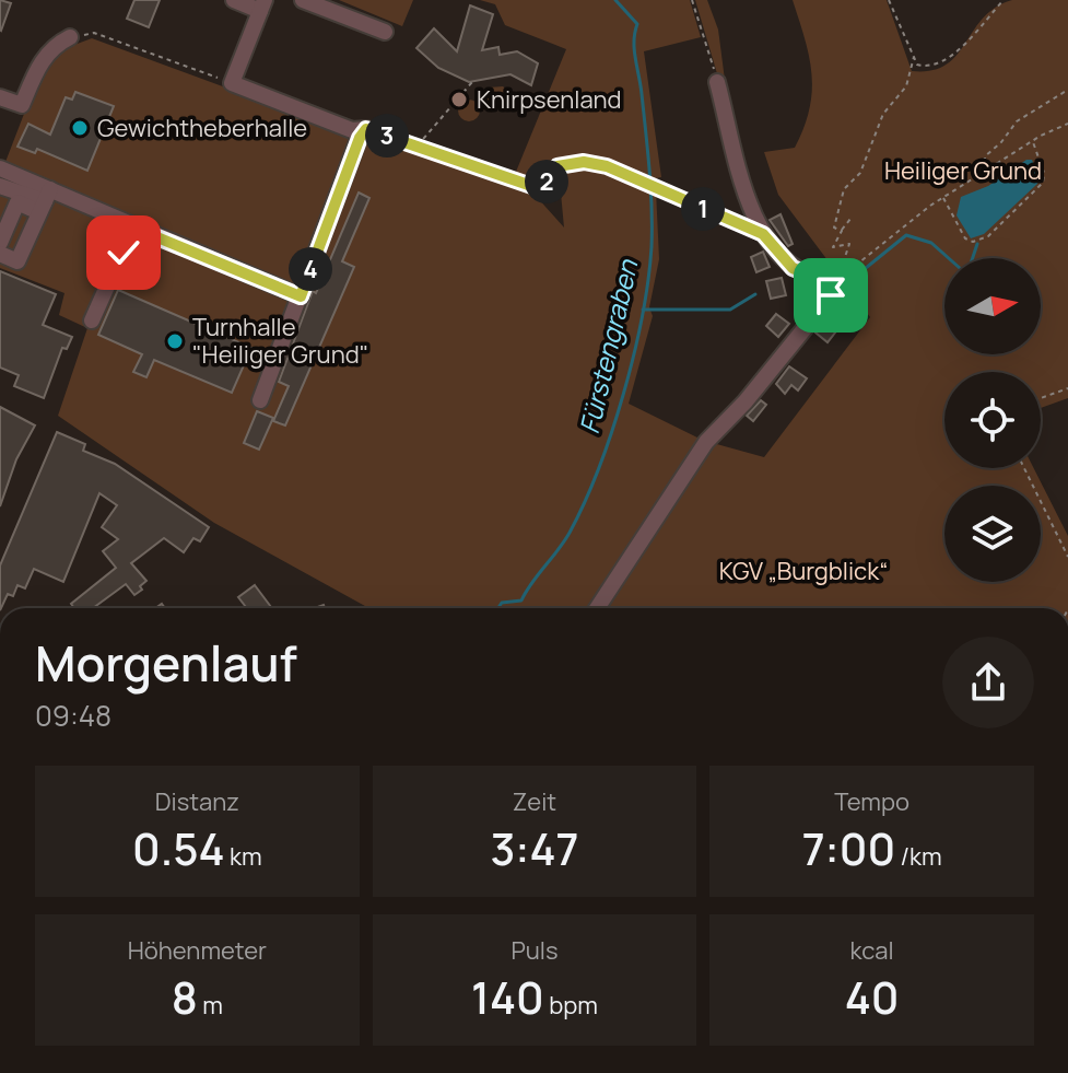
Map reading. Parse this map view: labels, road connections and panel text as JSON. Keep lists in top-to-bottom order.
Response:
{
  "water": ["Fürstengraben"],
  "parks": ["Heiliger Grund", "KGV „Burgblick“"],
  "places": ["Knirpsenland", "Gewichtheberhalle", "Turnhalle \"Heiliger Grund\""],
  "north": "right",
  "page": {
    "pins": [
      "3",
      "2",
      "1",
      "4"
    ],
    "heading": ["Morgenlauf", "09:48"],
    "stats": [
      ["Distanz", "0.54 km"],
      ["Zeit", "3:47"],
      ["Tempo", "7:00 /km"],
      ["Höhenmeter", "8 m"],
      ["Puls", "140 bpm"],
      ["kcal", "40"]
    ]
  }
}
